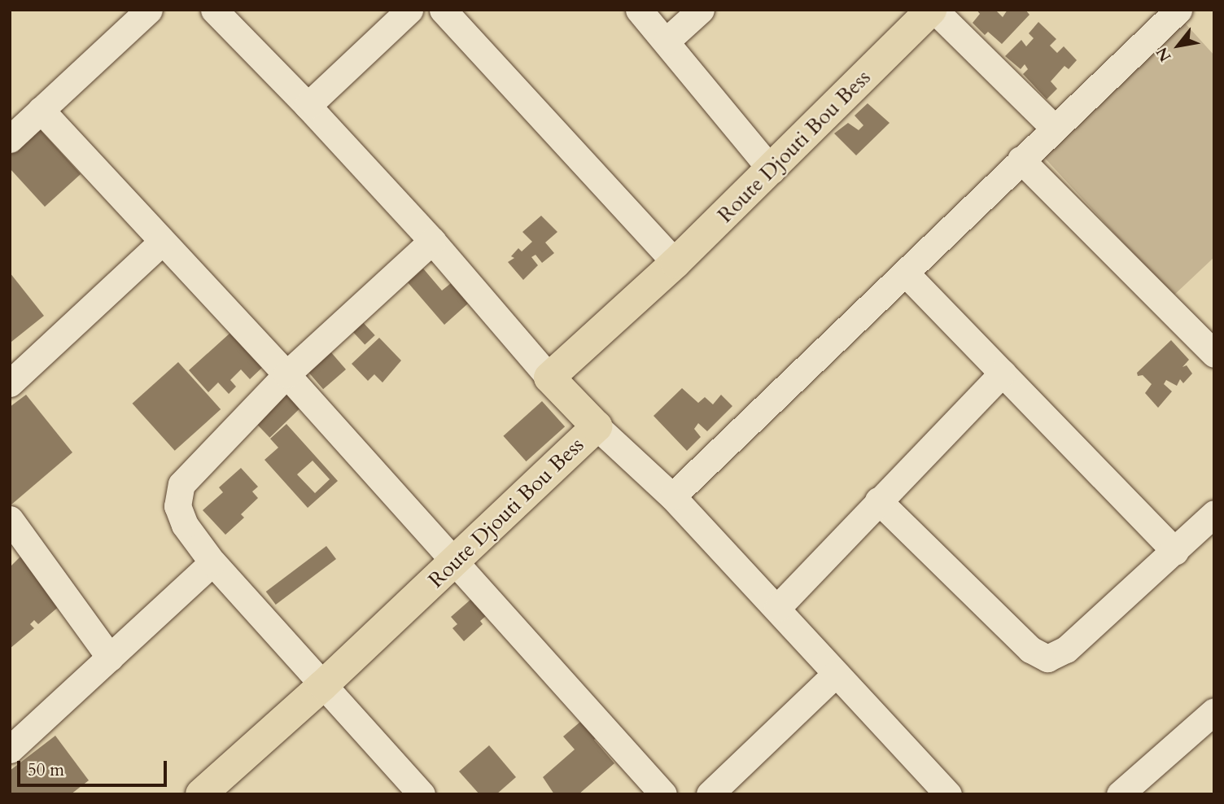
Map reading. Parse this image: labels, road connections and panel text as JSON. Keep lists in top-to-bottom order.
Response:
{
  "streets": {
    "main road": ["Route Djouti Bou Bess"]
  },
  "scale_bar": "50 m",
  "north": "bottom left"
}
